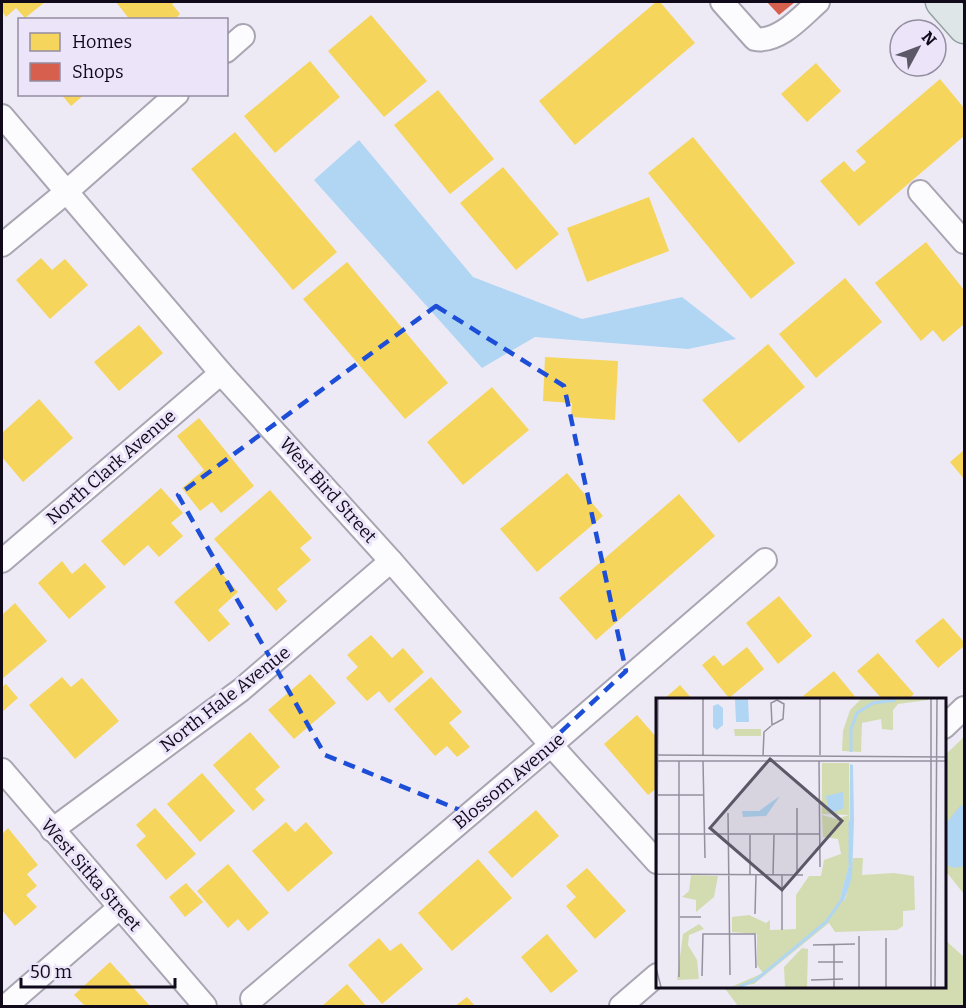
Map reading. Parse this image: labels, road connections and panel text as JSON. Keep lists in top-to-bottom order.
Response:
{
  "streets": {
    "street": [
      "North Clark Avenue",
      "West Bird Street",
      "North Hale Avenue",
      "Blossom Avenue",
      "West Sitka Street"
    ]
  },
  "crossings": [
    ["North Clark Avenue", "West Bird Street"],
    ["West Bird Street", "North Hale Avenue"],
    ["West Bird Street", "Blossom Avenue"],
    ["North Hale Avenue", "West Sitka Street"]
  ],
  "legend": ["Homes", "Shops"],
  "scale_bar": "50 m",
  "north": "top right"
}
